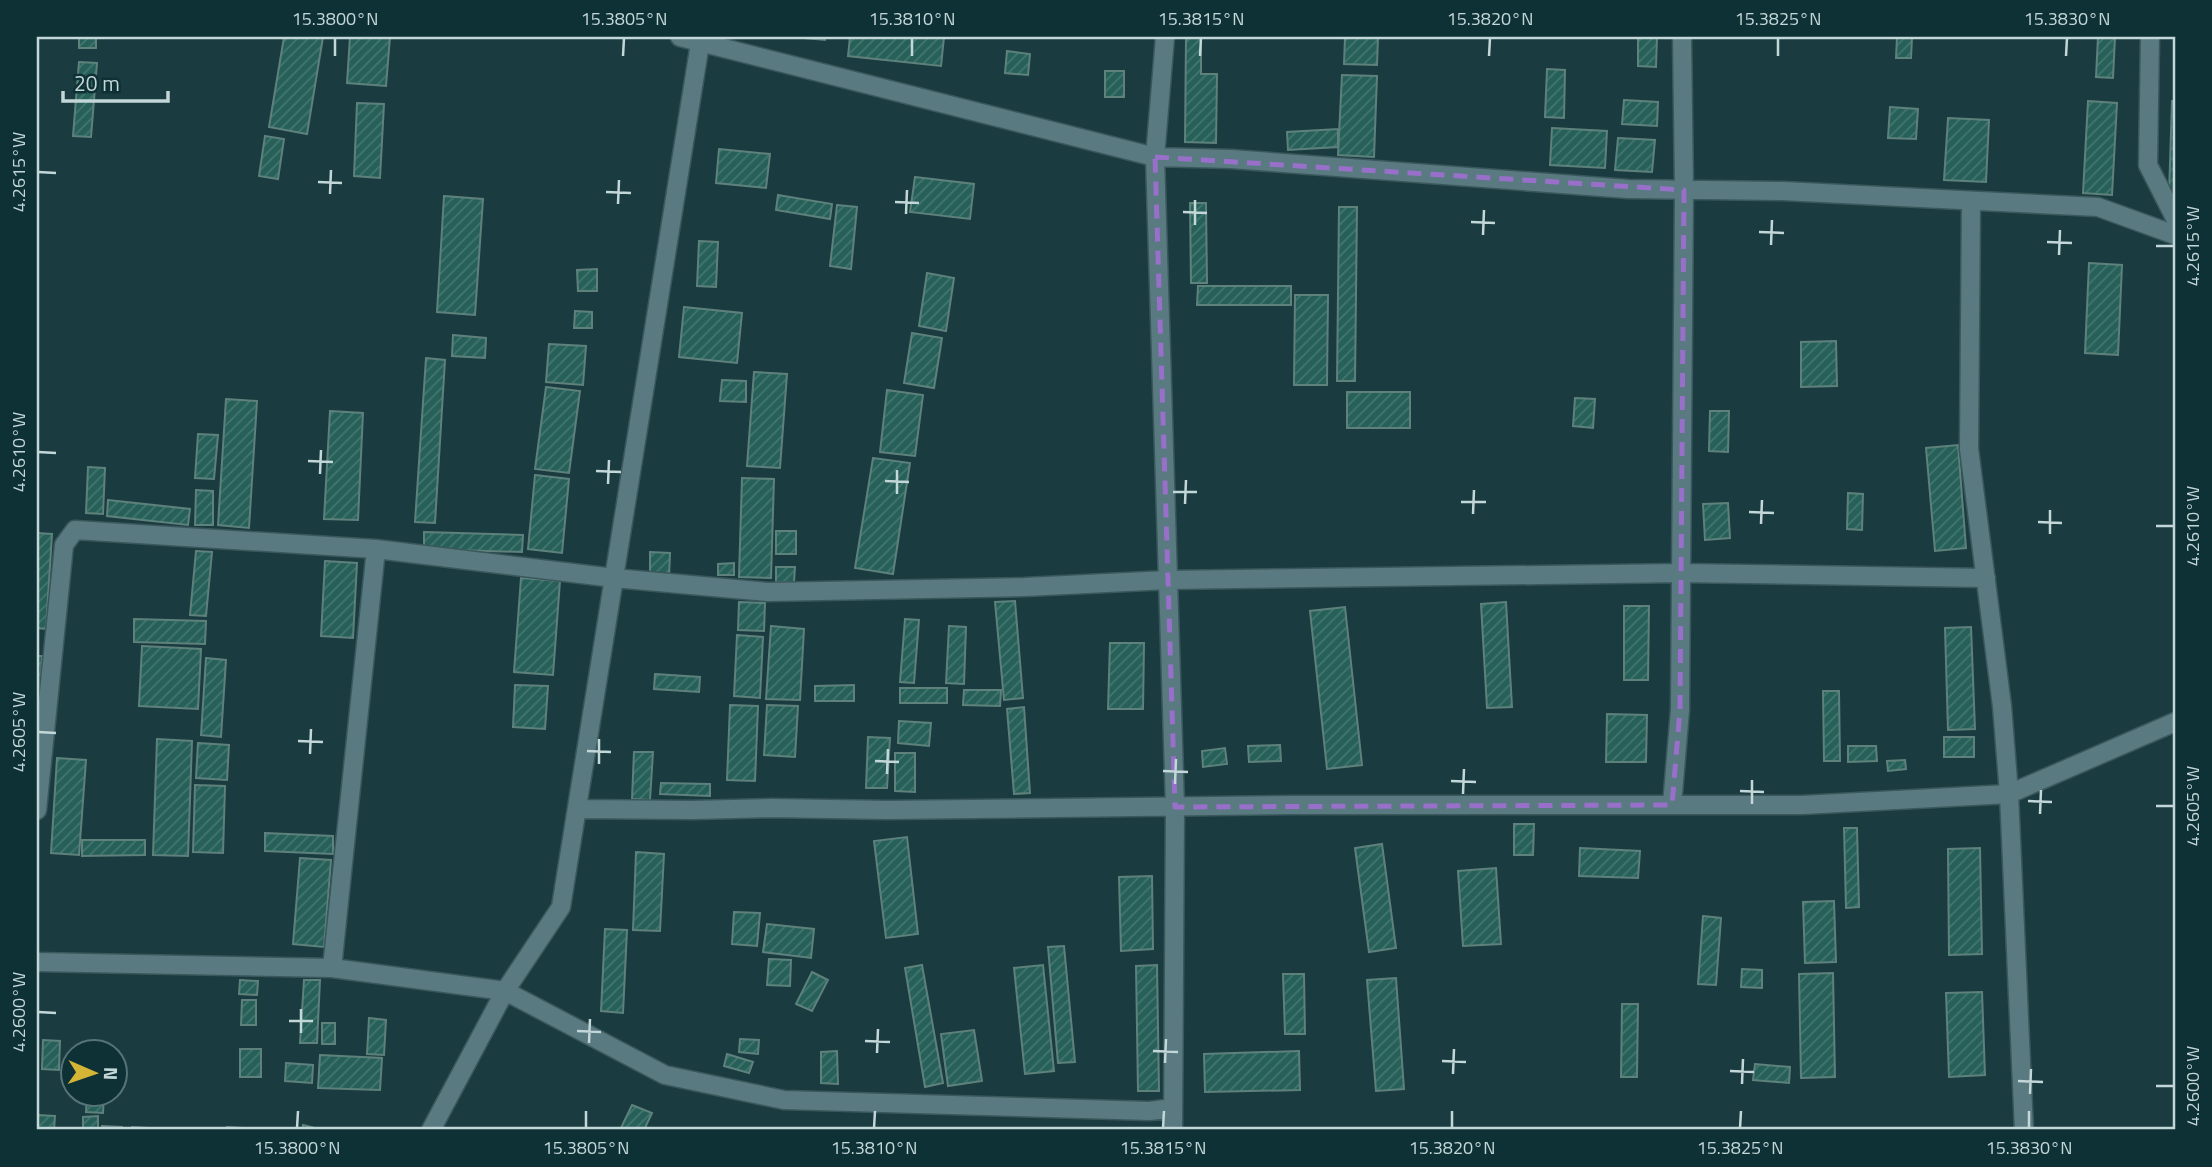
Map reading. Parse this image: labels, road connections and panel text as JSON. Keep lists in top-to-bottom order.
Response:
{
  "scale_bar": "20 m",
  "north": "right",
  "coordinates": [
    "15.3800°N",
    "15.3805°N",
    "15.3810°N",
    "15.3815°N",
    "15.3820°N",
    "15.3825°N",
    "15.3830°N",
    "4.2615°W",
    "4.2610°W",
    "4.2605°W",
    "4.2600°W"
  ]
}
